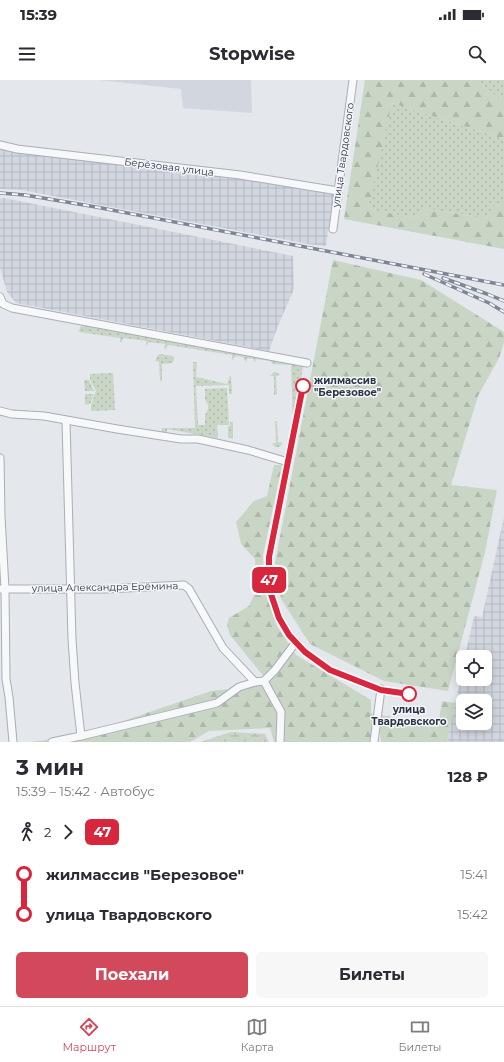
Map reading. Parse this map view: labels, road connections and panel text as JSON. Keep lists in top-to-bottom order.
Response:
{
  "streets": {
    "street": ["улица Твардовского", "Берёзовая улица", "улица Александра Ерёмина"]
  },
  "crossings": [
    ["улица Твардовского", "Берёзовая улица"]
  ],
  "places": ["жилмассив \"Березовое\"", "улица Твардовского"],
  "lines": ["bus line 47"],
  "page": {
    "status": "15:39",
    "header": "Stopwise",
    "on_map": "47",
    "heading": ["3 мин", "15:39 – 15:42 · Автобус", "128 ₽"],
    "legs": ["2", "47"],
    "list": [
      {
        "name": "жилмассив \"Березовое\"",
        "value": "15:41"
      },
      {
        "name": "улица Твардовского",
        "value": "15:42"
      }
    ],
    "buttons": ["Поехали", "Билеты"],
    "tabs": ["Маршрут", "Карта", "Билеты"]
  }
}
